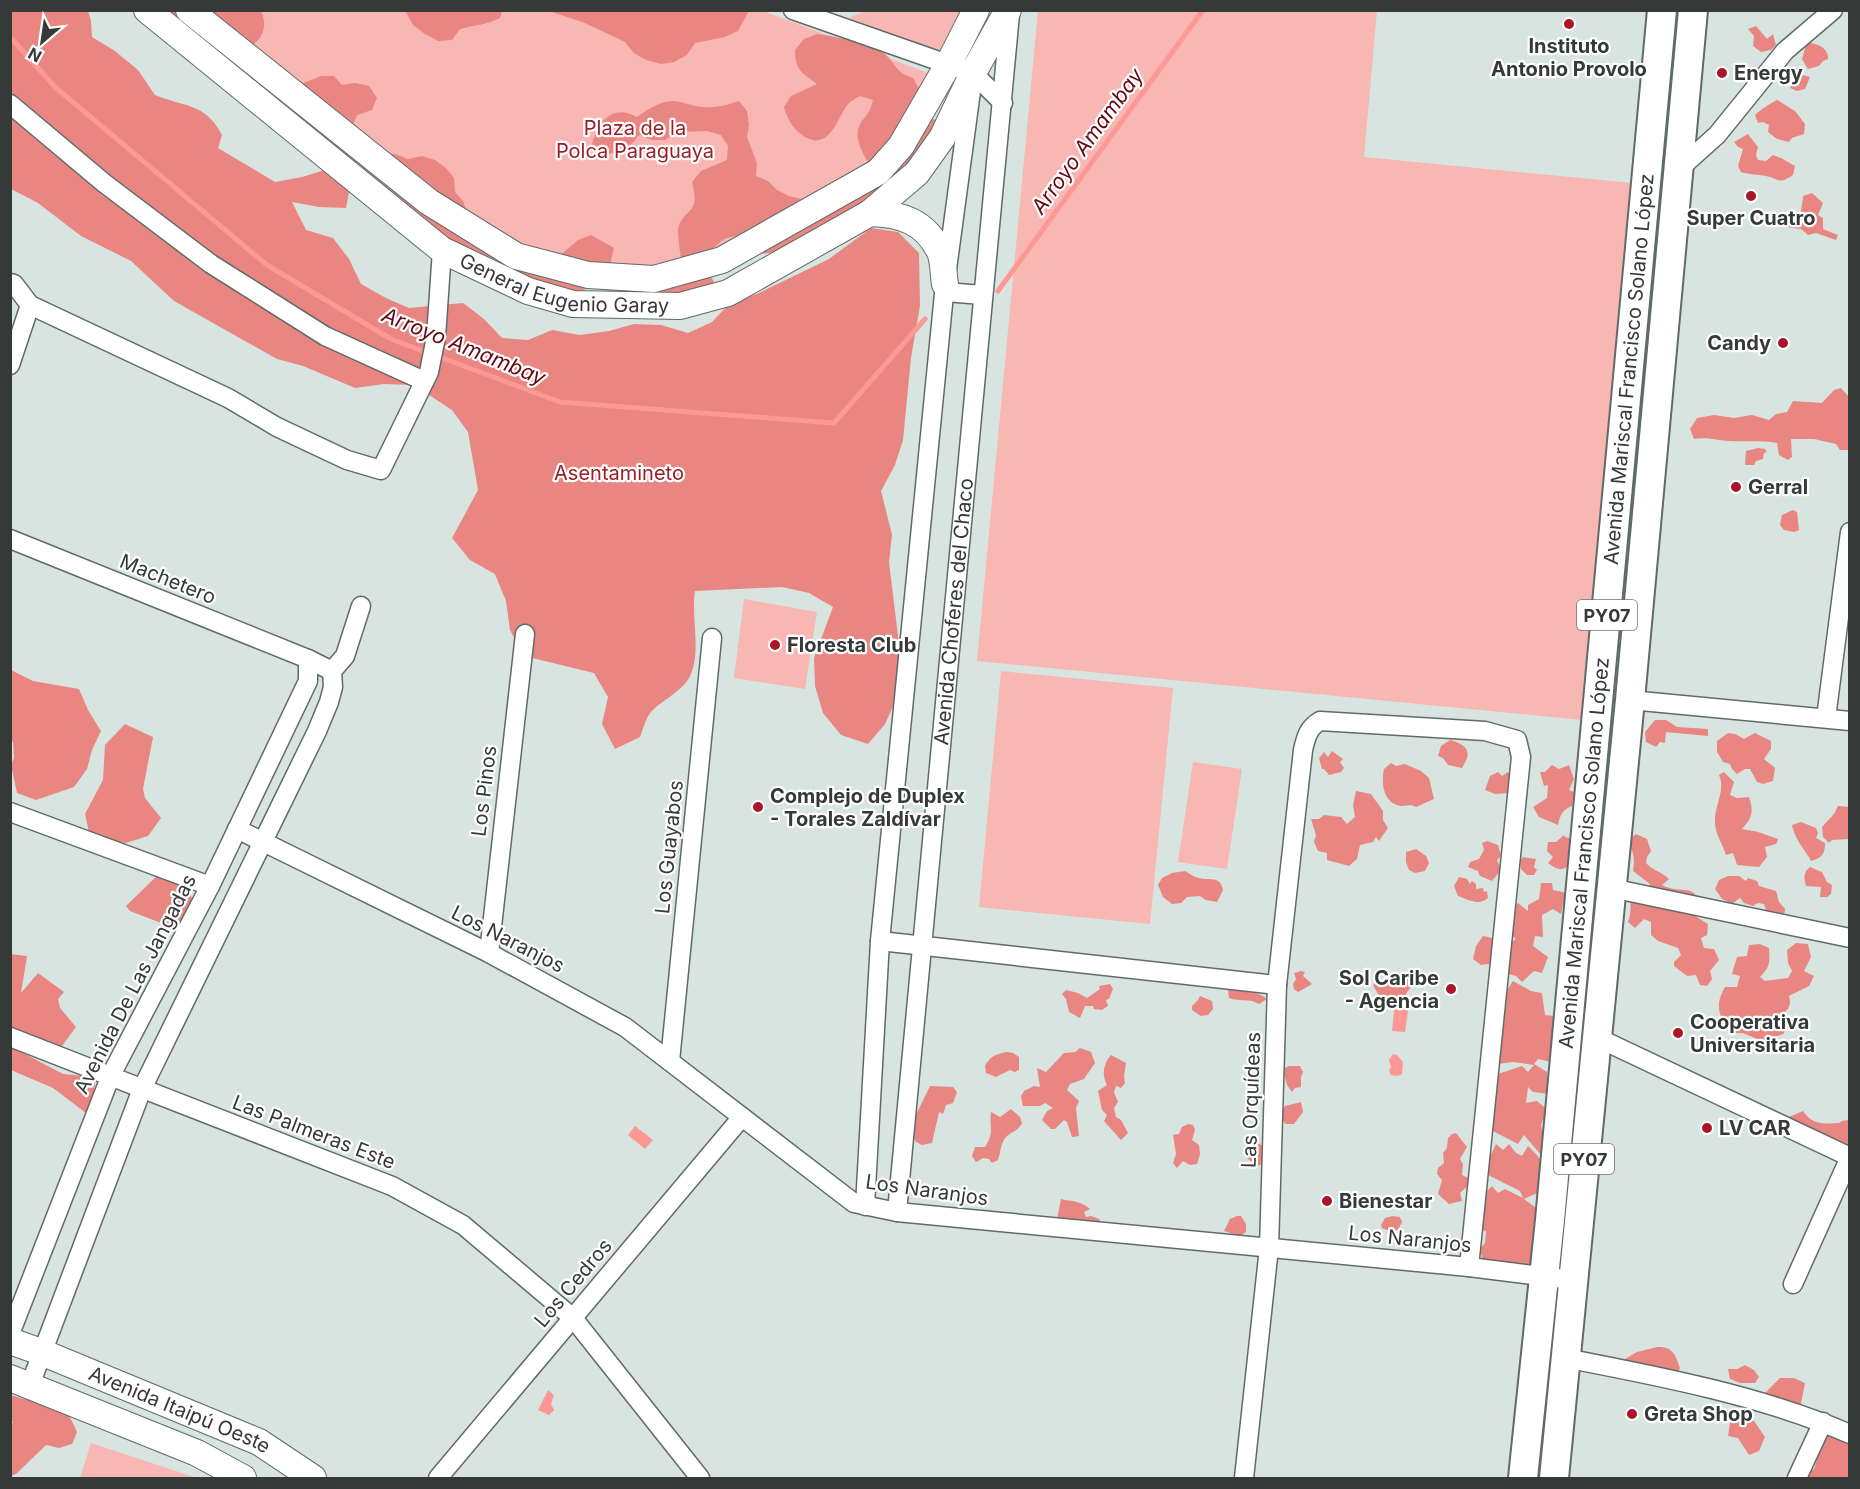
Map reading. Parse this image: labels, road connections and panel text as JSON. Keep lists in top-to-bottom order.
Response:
{
  "streets": {
    "main road": ["Avenida Mariscal Francisco Solano López", "PY07"],
    "street": [
      "General Eugenio Garay",
      "Machetero",
      "Avenida Choferes del Chaco",
      "Los Pinos",
      "Los Guayabos",
      "Los Naranjos",
      "Avenida De Las Jangadas",
      "Las Orquídeas",
      "Las Palmeras Este",
      "Los Cedros",
      "Avenida Itaipú Oeste"
    ]
  },
  "crossings": [
    ["General Eugenio Garay", "Avenida Choferes del Chaco"],
    ["Avenida Mariscal Francisco Solano López", "Los Naranjos"],
    ["Machetero", "Avenida De Las Jangadas"],
    ["Avenida Choferes del Chaco", "Los Naranjos"],
    ["Los Pinos", "Los Naranjos"],
    ["Los Guayabos", "Los Naranjos"],
    ["Los Naranjos", "Avenida De Las Jangadas"],
    ["Los Naranjos", "Las Orquídeas"],
    ["Los Naranjos", "Los Cedros"],
    ["Avenida De Las Jangadas", "Las Palmeras Este"],
    ["Las Palmeras Este", "Los Cedros"]
  ],
  "water": ["Arroyo Amambay"],
  "parks": ["Plaza de la Polca Paraguaya", "Asentamineto"],
  "places": [
    "Instituto Antonio Provolo",
    "Energy",
    "Super Cuatro",
    "Candy",
    "Gerral",
    "Floresta Club",
    "Complejo de Duplex - Torales Zaldívar",
    "Sol Caribe - Agencia",
    "Cooperativa Universitaria",
    "LV CAR",
    "Bienestar",
    "Greta Shop"
  ],
  "north": "bottom left"
}
